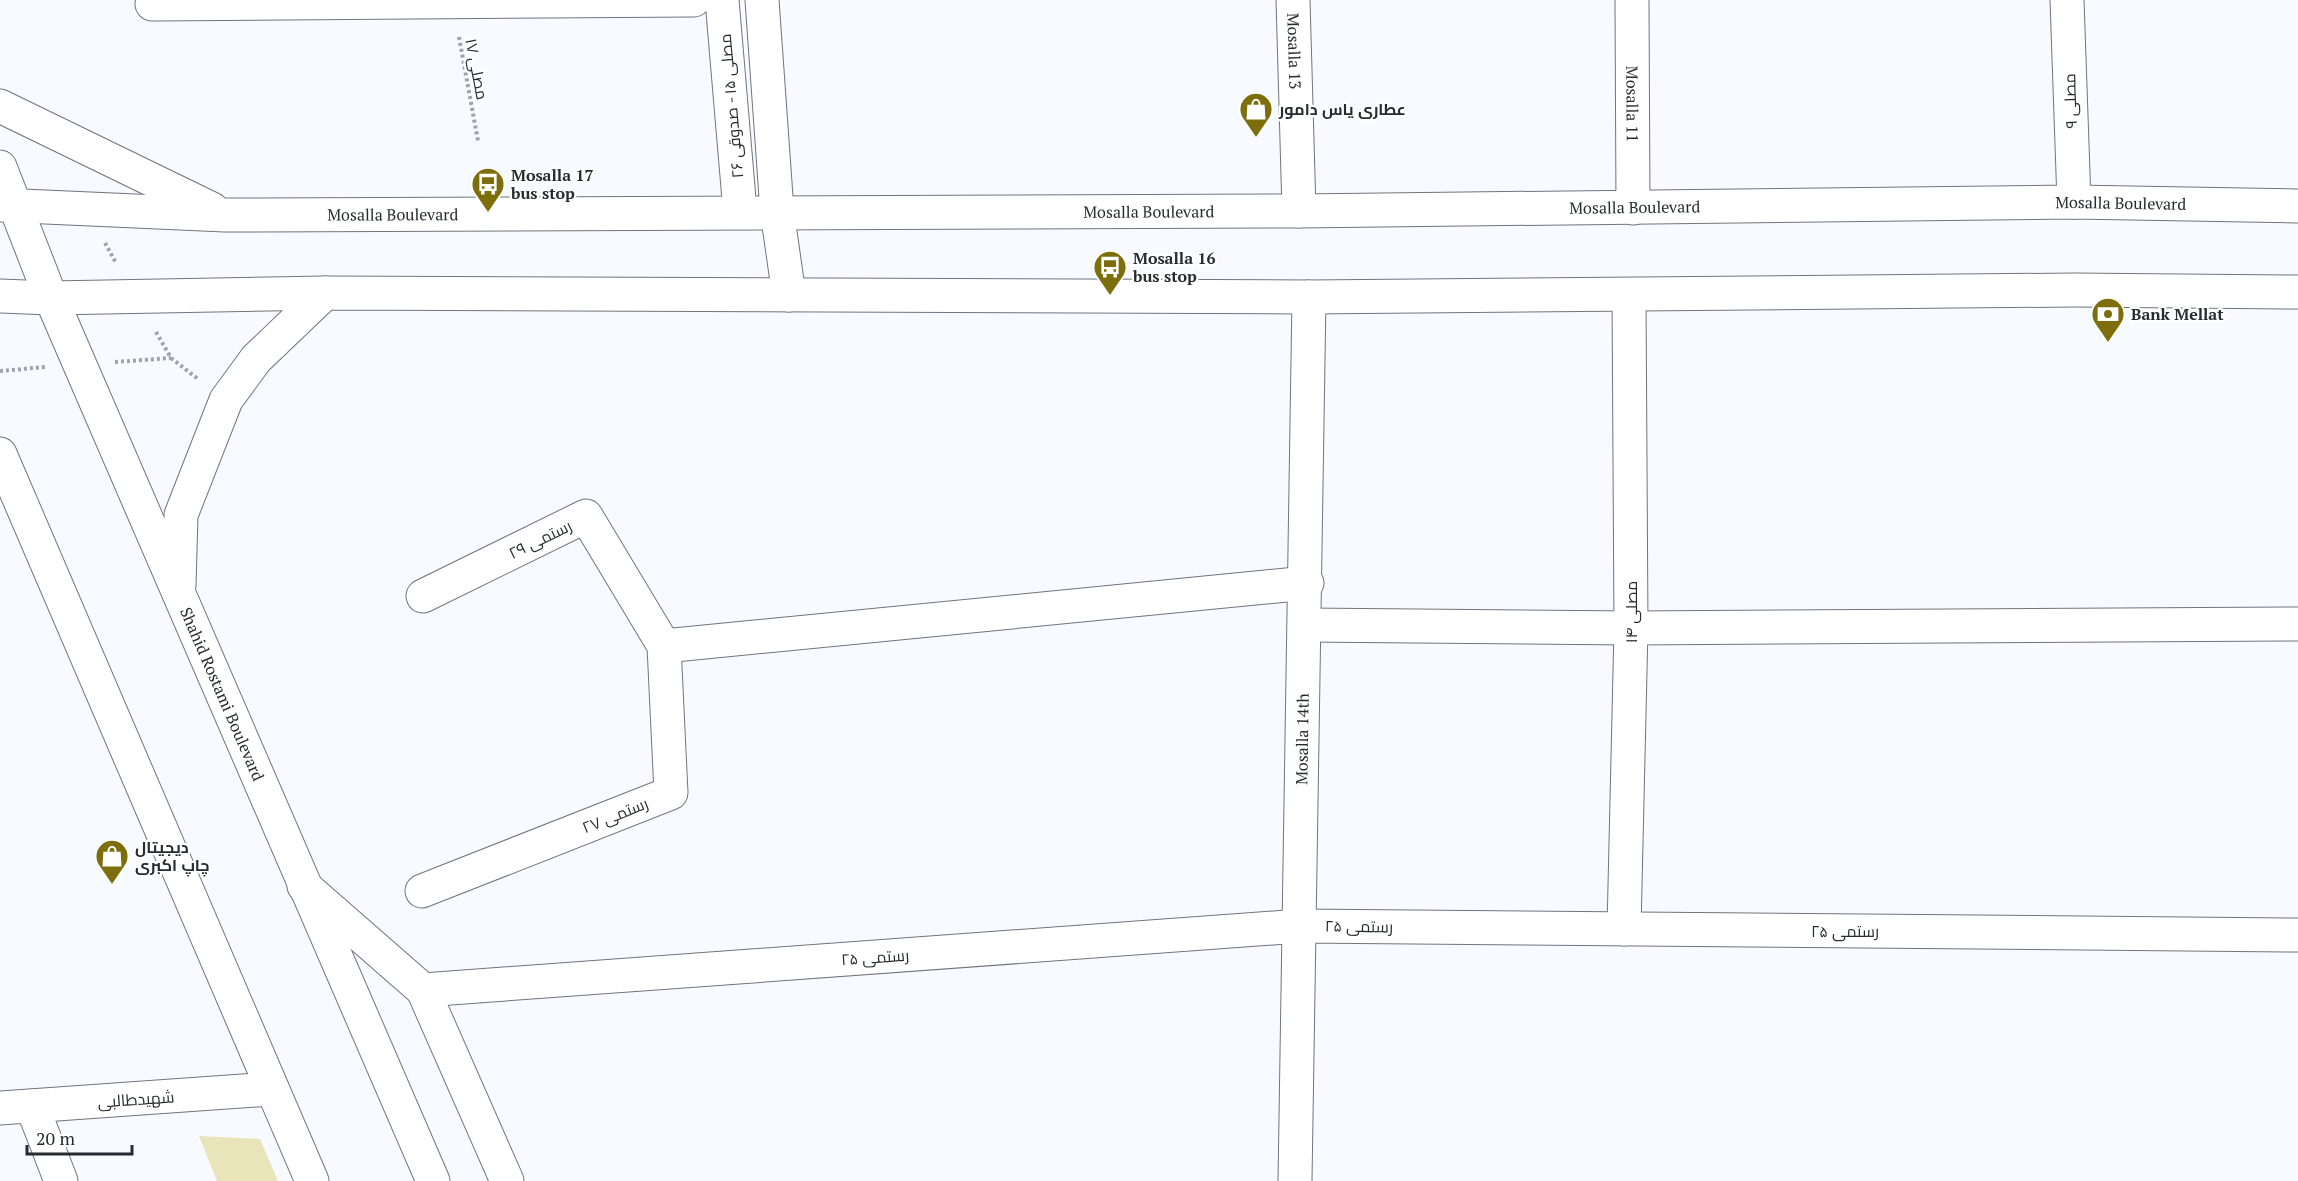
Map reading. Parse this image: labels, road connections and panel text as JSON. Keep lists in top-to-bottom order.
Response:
{
  "streets": {
    "street": [
      "Mosalla 13",
      "مصلی ۹",
      "Mosalla 11",
      "مصلی ۱۵ - صدوقی ۲۶",
      "Mosalla Boulevard",
      "رستمی ۲۹",
      "مصلی ۱۴",
      "Shahid Rostami Boulevard",
      "Mosalla 14th",
      "رستمی ۲۷",
      "رستمی ۲۵",
      "شهیدطالبی"
    ],
    "path": ["مصلی ۱۷"]
  },
  "crossings": [
    ["Mosalla 13", "Mosalla Boulevard"],
    ["مصلی ۹", "Mosalla Boulevard"],
    ["Mosalla 11", "Mosalla Boulevard"],
    ["مصلی ۱۵ - صدوقی ۲۶", "Mosalla Boulevard"],
    ["Mosalla Boulevard", "Shahid Rostami Boulevard"],
    ["رستمی ۲۹", "رستمی ۲۷"],
    ["مصلی ۱۴", "رستمی ۲۵"],
    ["Mosalla 14th", "رستمی ۲۵"]
  ],
  "places": {
    "shop": ["عطاری یاس دامور", "دیجیتال چاپ اکبری"],
    "bus stop": ["Mosalla 17 bus stop", "Mosalla 16 bus stop"],
    "bank": ["Bank Mellat"]
  },
  "scale_bar": "20 m"
}
